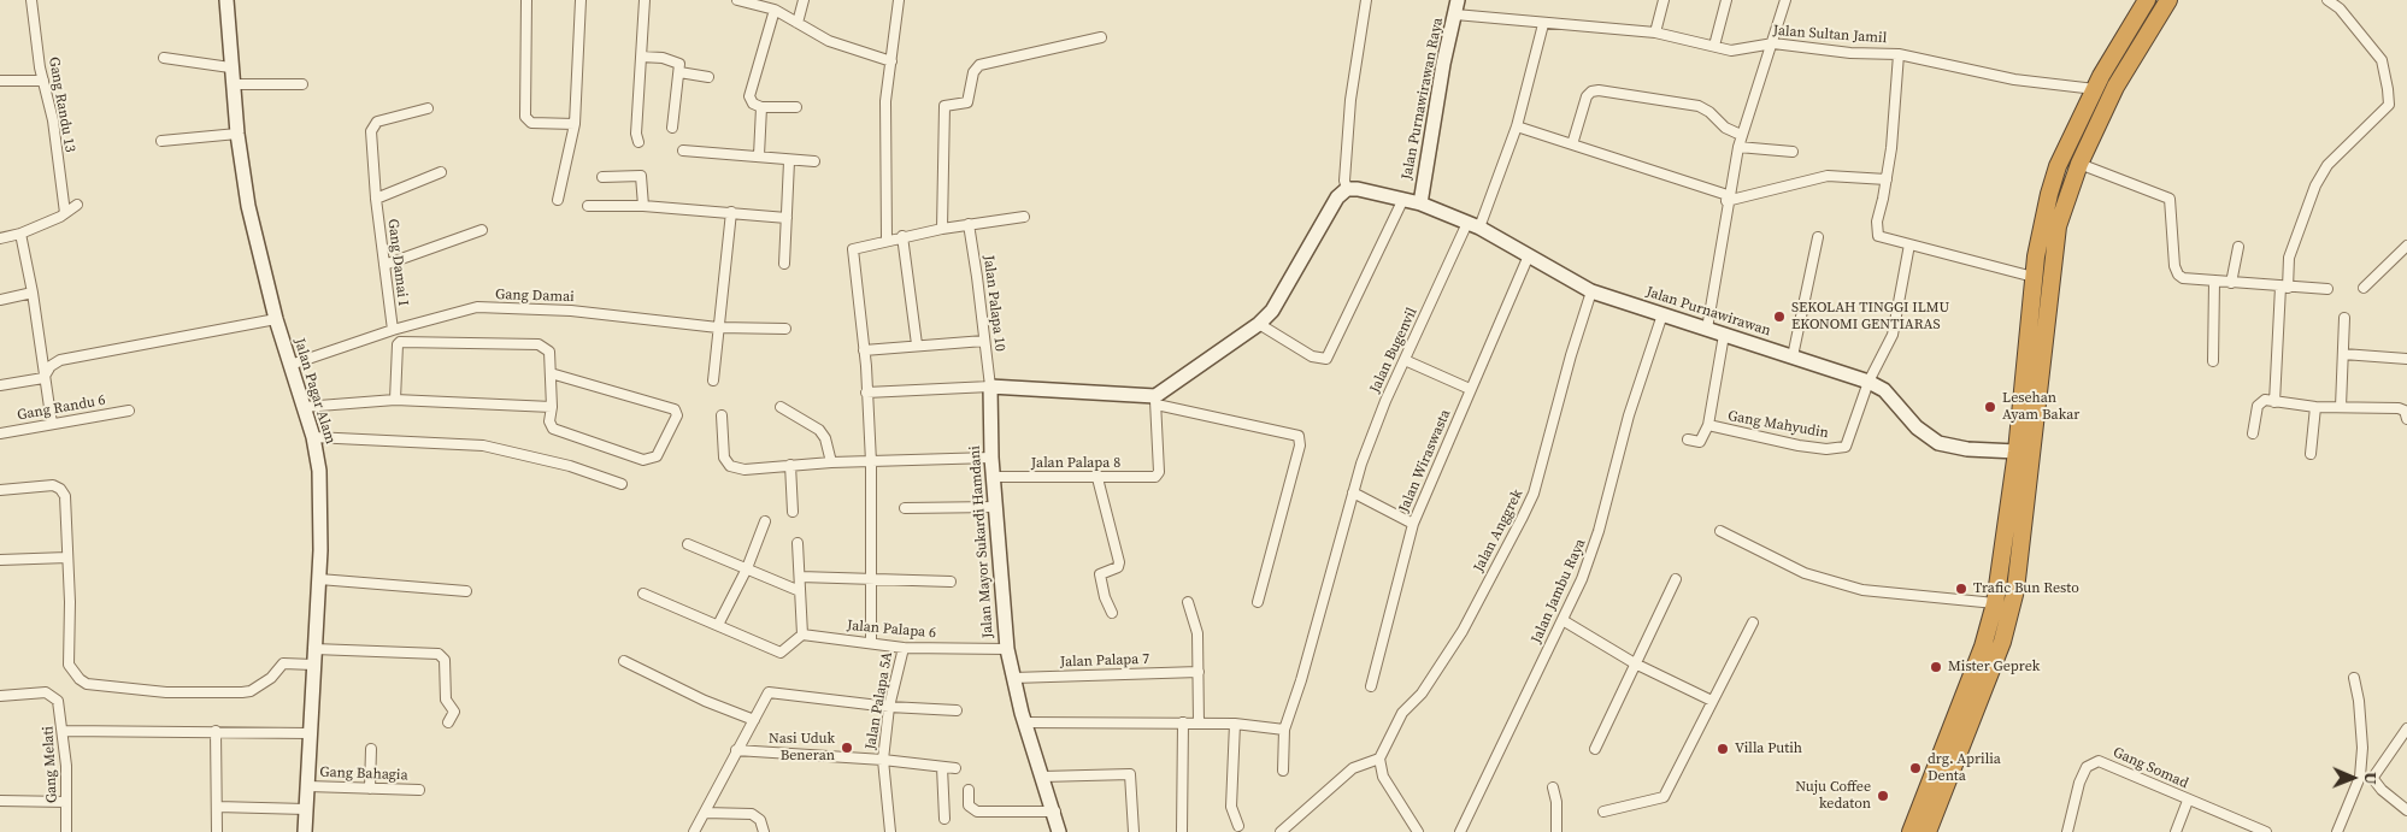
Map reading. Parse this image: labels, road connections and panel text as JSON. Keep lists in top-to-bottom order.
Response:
{
  "streets": {
    "street": [
      "Jalan Sultan Jamil",
      "Jalan Purnawirawan Raya",
      "Gang Randu 13",
      "Gang Damai I",
      "Gang Damai",
      "Jalan Palapa 10",
      "Jalan Purnawirawan",
      "Jalan Bugenvil",
      "Jalan Pagar Alam",
      "Gang Randu 6",
      "Gang Mahyudin",
      "Jalan Wiraswasta",
      "Jalan Palapa 8",
      "Jalan Anggrek",
      "Jalan Mayor Sukardi Hamdani",
      "Jalan Jambu Raya",
      "Jalan Palapa 6",
      "Jalan Palapa 7",
      "Jalan Palapa 5A",
      "Gang Melati",
      "Gang Somad",
      "Gang Bahagia"
    ]
  },
  "crossings": [
    ["Jalan Sultan Jamil", "Jalan Purnawirawan Raya"],
    ["Jalan Sultan Jamil", "Jalan Bugenvil"],
    ["Jalan Purnawirawan Raya", "Jalan Purnawirawan"],
    ["Gang Damai I", "Gang Damai"],
    ["Gang Damai", "Jalan Pagar Alam"],
    ["Jalan Palapa 10", "Jalan Mayor Sukardi Hamdani"],
    ["Jalan Purnawirawan", "Jalan Bugenvil"],
    ["Jalan Purnawirawan", "Gang Mahyudin"],
    ["Jalan Purnawirawan", "Jalan Wiraswasta"],
    ["Jalan Purnawirawan", "Jalan Anggrek"],
    ["Jalan Purnawirawan", "Jalan Jambu Raya"],
    ["Jalan Pagar Alam", "Gang Bahagia"],
    ["Jalan Palapa 8", "Jalan Mayor Sukardi Hamdani"],
    ["Jalan Mayor Sukardi Hamdani", "Jalan Palapa 6"],
    ["Jalan Mayor Sukardi Hamdani", "Jalan Palapa 7"],
    ["Jalan Palapa 6", "Jalan Palapa 5A"]
  ],
  "places": [
    "SEKOLAH TINGGI ILMU EKONOMI GENTIARAS",
    "Lesehan Ayam Bakar",
    "Trafic Bun Resto",
    "Mister Geprek",
    "Nasi Uduk Beneran",
    "Villa Putih",
    "drg. Aprilia Denta",
    "Nuju Coffee kedaton"
  ],
  "north": "right"
}
